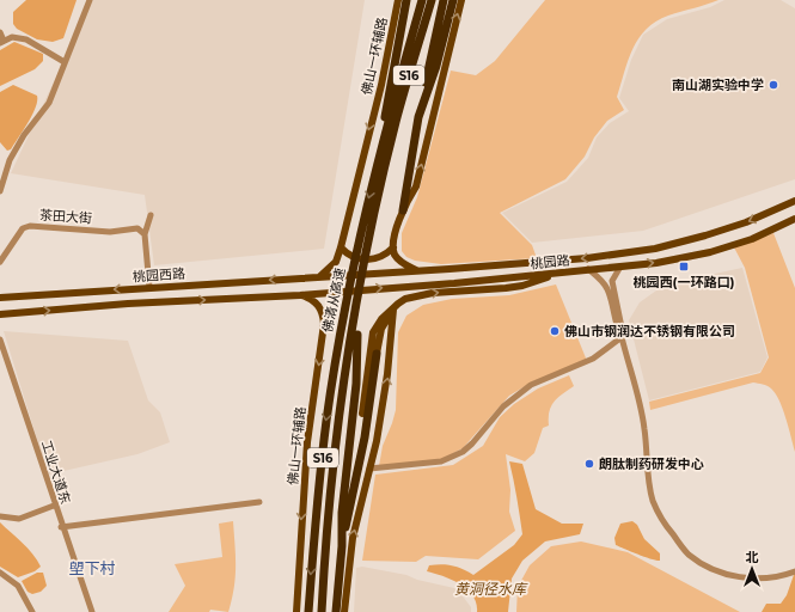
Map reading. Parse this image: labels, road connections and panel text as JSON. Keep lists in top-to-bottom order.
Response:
{
  "streets": {
    "highway": ["S16", "佛清从高速"],
    "main road": ["佛山一环辅路", "桃园路", "桃园西路"],
    "street": ["茶田大街", "工业大道东"]
  },
  "crossings": [
    ["佛山一环辅路", "桃园路"],
    ["佛山一环辅路", "桃园西路"],
    ["桃园路", "桃园西路"]
  ],
  "districts": ["塱下村"],
  "water": ["黄洞径水库"],
  "places": {
    "other": ["南山湖实验中学", "佛山市钢润达不锈钢有限公司", "朗肽制药研发中心"],
    "transit": ["桃园西(一环路口)"]
  },
  "north": "top"
}
